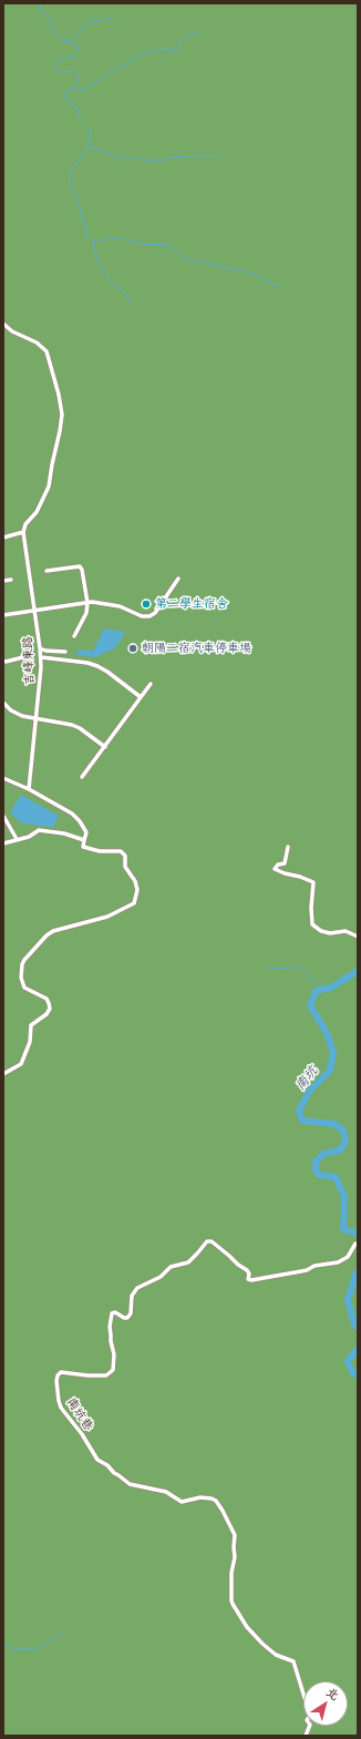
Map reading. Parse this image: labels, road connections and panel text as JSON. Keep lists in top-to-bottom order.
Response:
{
  "streets": {
    "street": ["吉峰東路", "南坑巷"]
  },
  "water": ["南坑"],
  "places": ["第二學生宿舍", "朝陽二宿汽車停車場"],
  "north": "top right"
}
